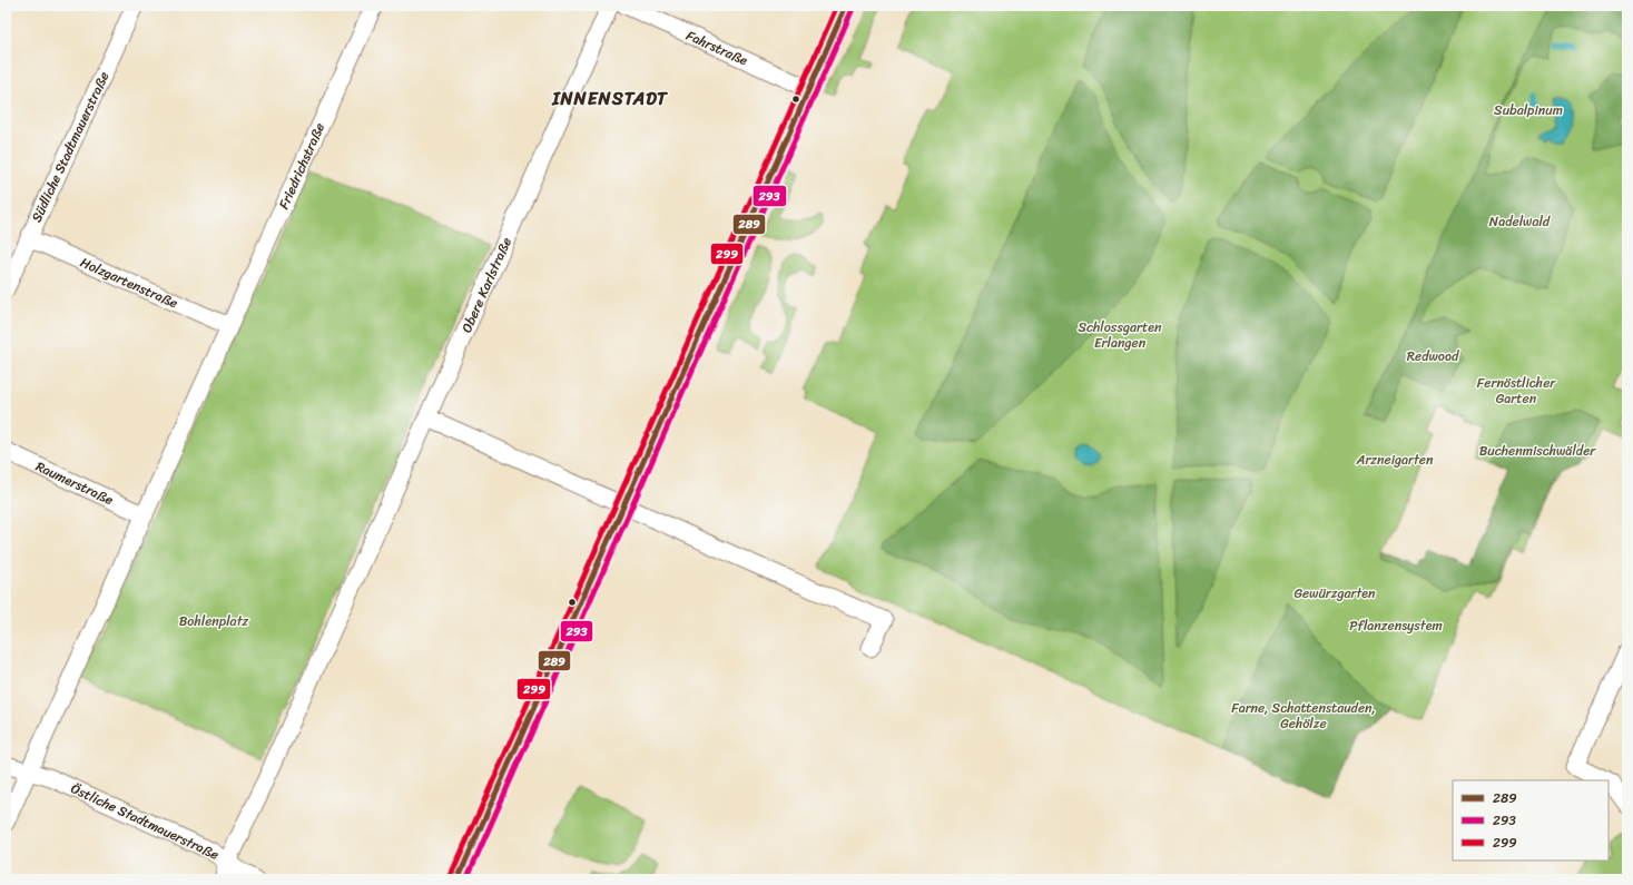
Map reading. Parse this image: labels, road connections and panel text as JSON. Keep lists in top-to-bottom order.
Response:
{
  "streets": {
    "street": [
      "Fahrstraße",
      "Südliche Stadtmauerstraße",
      "Friedrichstraße",
      "Holzgartenstraße",
      "Obere Karlstraße",
      "Raumerstraße",
      "Östliche Stadtmauerstraße"
    ]
  },
  "crossings": [
    ["Südliche Stadtmauerstraße", "Holzgartenstraße"],
    ["Friedrichstraße", "Holzgartenstraße"]
  ],
  "districts": ["INNENSTADT"],
  "parks": [
    "Subalpinum",
    "Nadelwald",
    "Schlossgarten Erlangen",
    "Redwood",
    "Fernöstlicher Garten",
    "Buchenmischwälder",
    "Arzneigarten",
    "Gewürzgarten",
    "Bohlenplatz",
    "Pflanzensystem",
    "Farne, Schattenstauden, Gehölze"
  ],
  "lines": ["transit line 289", "transit line 299", "transit line 293"],
  "legend": ["289", "293", "299"]
}
